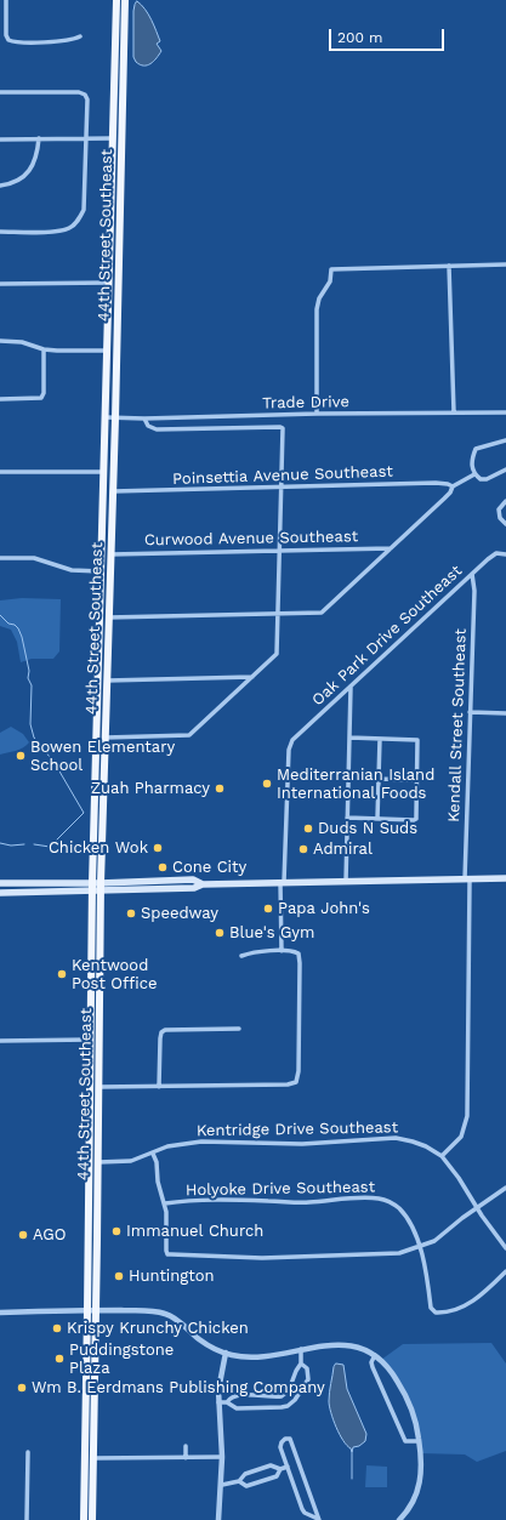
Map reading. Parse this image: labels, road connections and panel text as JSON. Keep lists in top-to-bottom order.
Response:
{
  "streets": {
    "main road": ["44th Street Southeast"],
    "street": [
      "Trade Drive",
      "Poinsettia Avenue Southeast",
      "Curwood Avenue Southeast",
      "Oak Park Drive Southeast",
      "Kendall Street Southeast",
      "Kentridge Drive Southeast",
      "Holyoke Drive Southeast"
    ]
  },
  "crossings": [
    ["44th Street Southeast", "Trade Drive"],
    ["44th Street Southeast", "Poinsettia Avenue Southeast"],
    ["44th Street Southeast", "Curwood Avenue Southeast"],
    ["44th Street Southeast", "Kentridge Drive Southeast"],
    ["Oak Park Drive Southeast", "Kendall Street Southeast"],
    ["Kendall Street Southeast", "Kentridge Drive Southeast"]
  ],
  "places": [
    "Bowen Elementary School",
    "Mediterranian Island International Foods",
    "Zuah Pharmacy",
    "Duds N Suds",
    "Chicken Wok",
    "Admiral",
    "Cone City",
    "Papa John's",
    "Speedway",
    "Blue's Gym",
    "Kentwood Post Office",
    "Immanuel Church",
    "AGO",
    "Huntington",
    "Krispy Krunchy Chicken",
    "Puddingstone Plaza",
    "Wm B. Eerdmans Publishing Company"
  ],
  "scale_bar": "200 m"
}
